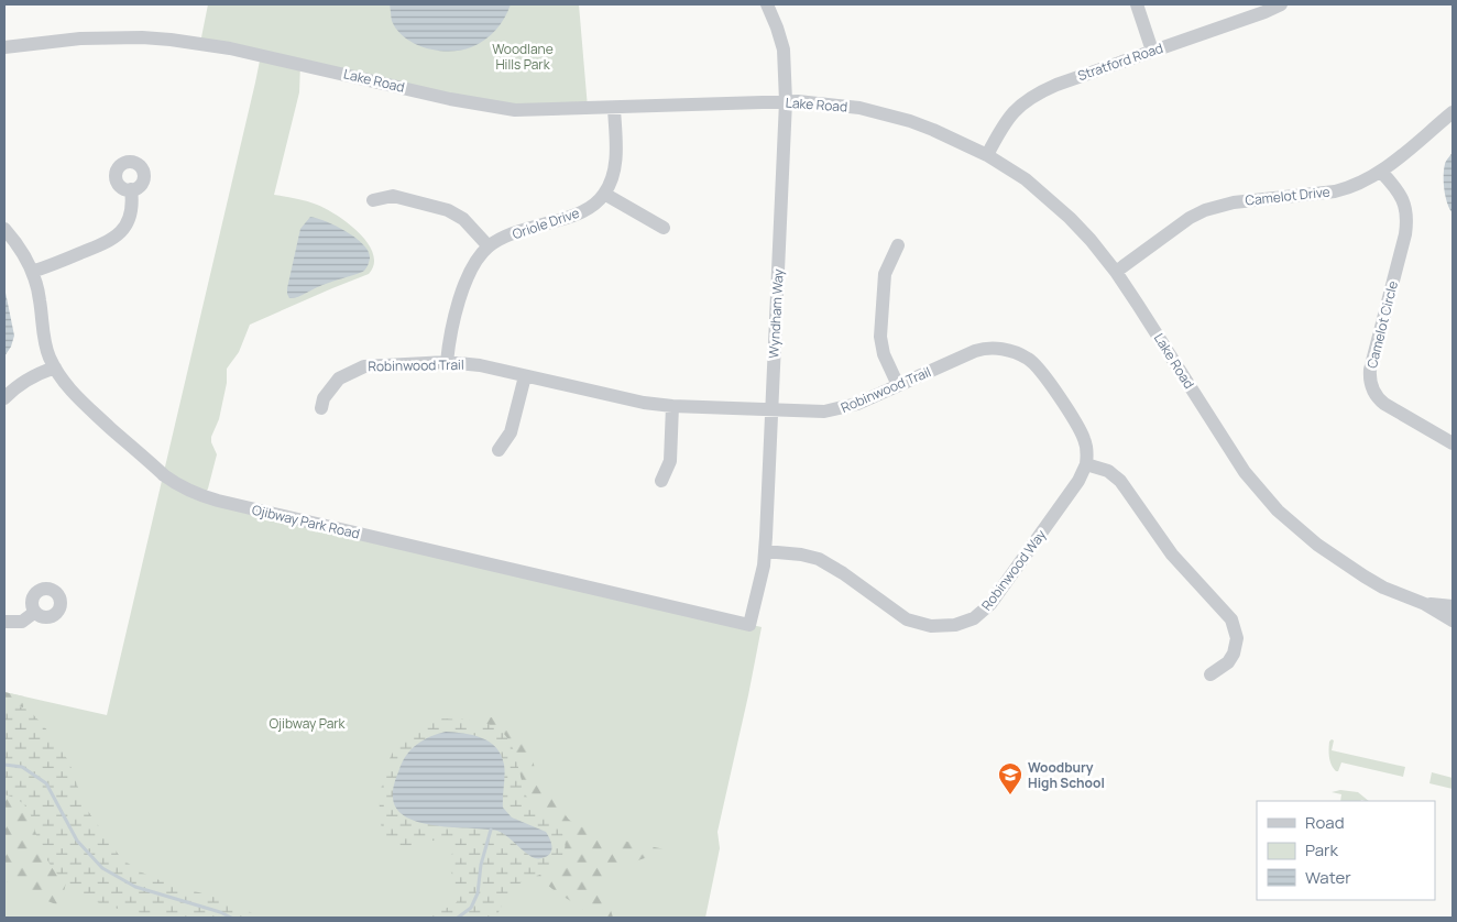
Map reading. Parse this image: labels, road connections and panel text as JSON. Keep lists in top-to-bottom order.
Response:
{
  "streets": {
    "street": [
      "Stratford Road",
      "Lake Road",
      "Camelot Drive",
      "Oriole Drive",
      "Wyndham Way",
      "Camelot Circle",
      "Robinwood Trail",
      "Ojibway Park Road",
      "Robinwood Way"
    ]
  },
  "crossings": [
    ["Stratford Road", "Lake Road"],
    ["Lake Road", "Camelot Drive"],
    ["Lake Road", "Oriole Drive"],
    ["Lake Road", "Wyndham Way"],
    ["Camelot Drive", "Camelot Circle"],
    ["Oriole Drive", "Robinwood Trail"],
    ["Wyndham Way", "Robinwood Trail"],
    ["Wyndham Way", "Ojibway Park Road"],
    ["Wyndham Way", "Robinwood Way"],
    ["Robinwood Trail", "Robinwood Way"]
  ],
  "parks": ["Woodlane Hills Park", "Ojibway Park"],
  "places": {
    "school or university": ["Woodbury High School"]
  },
  "legend": ["Road", "Park", "Water"]
}
